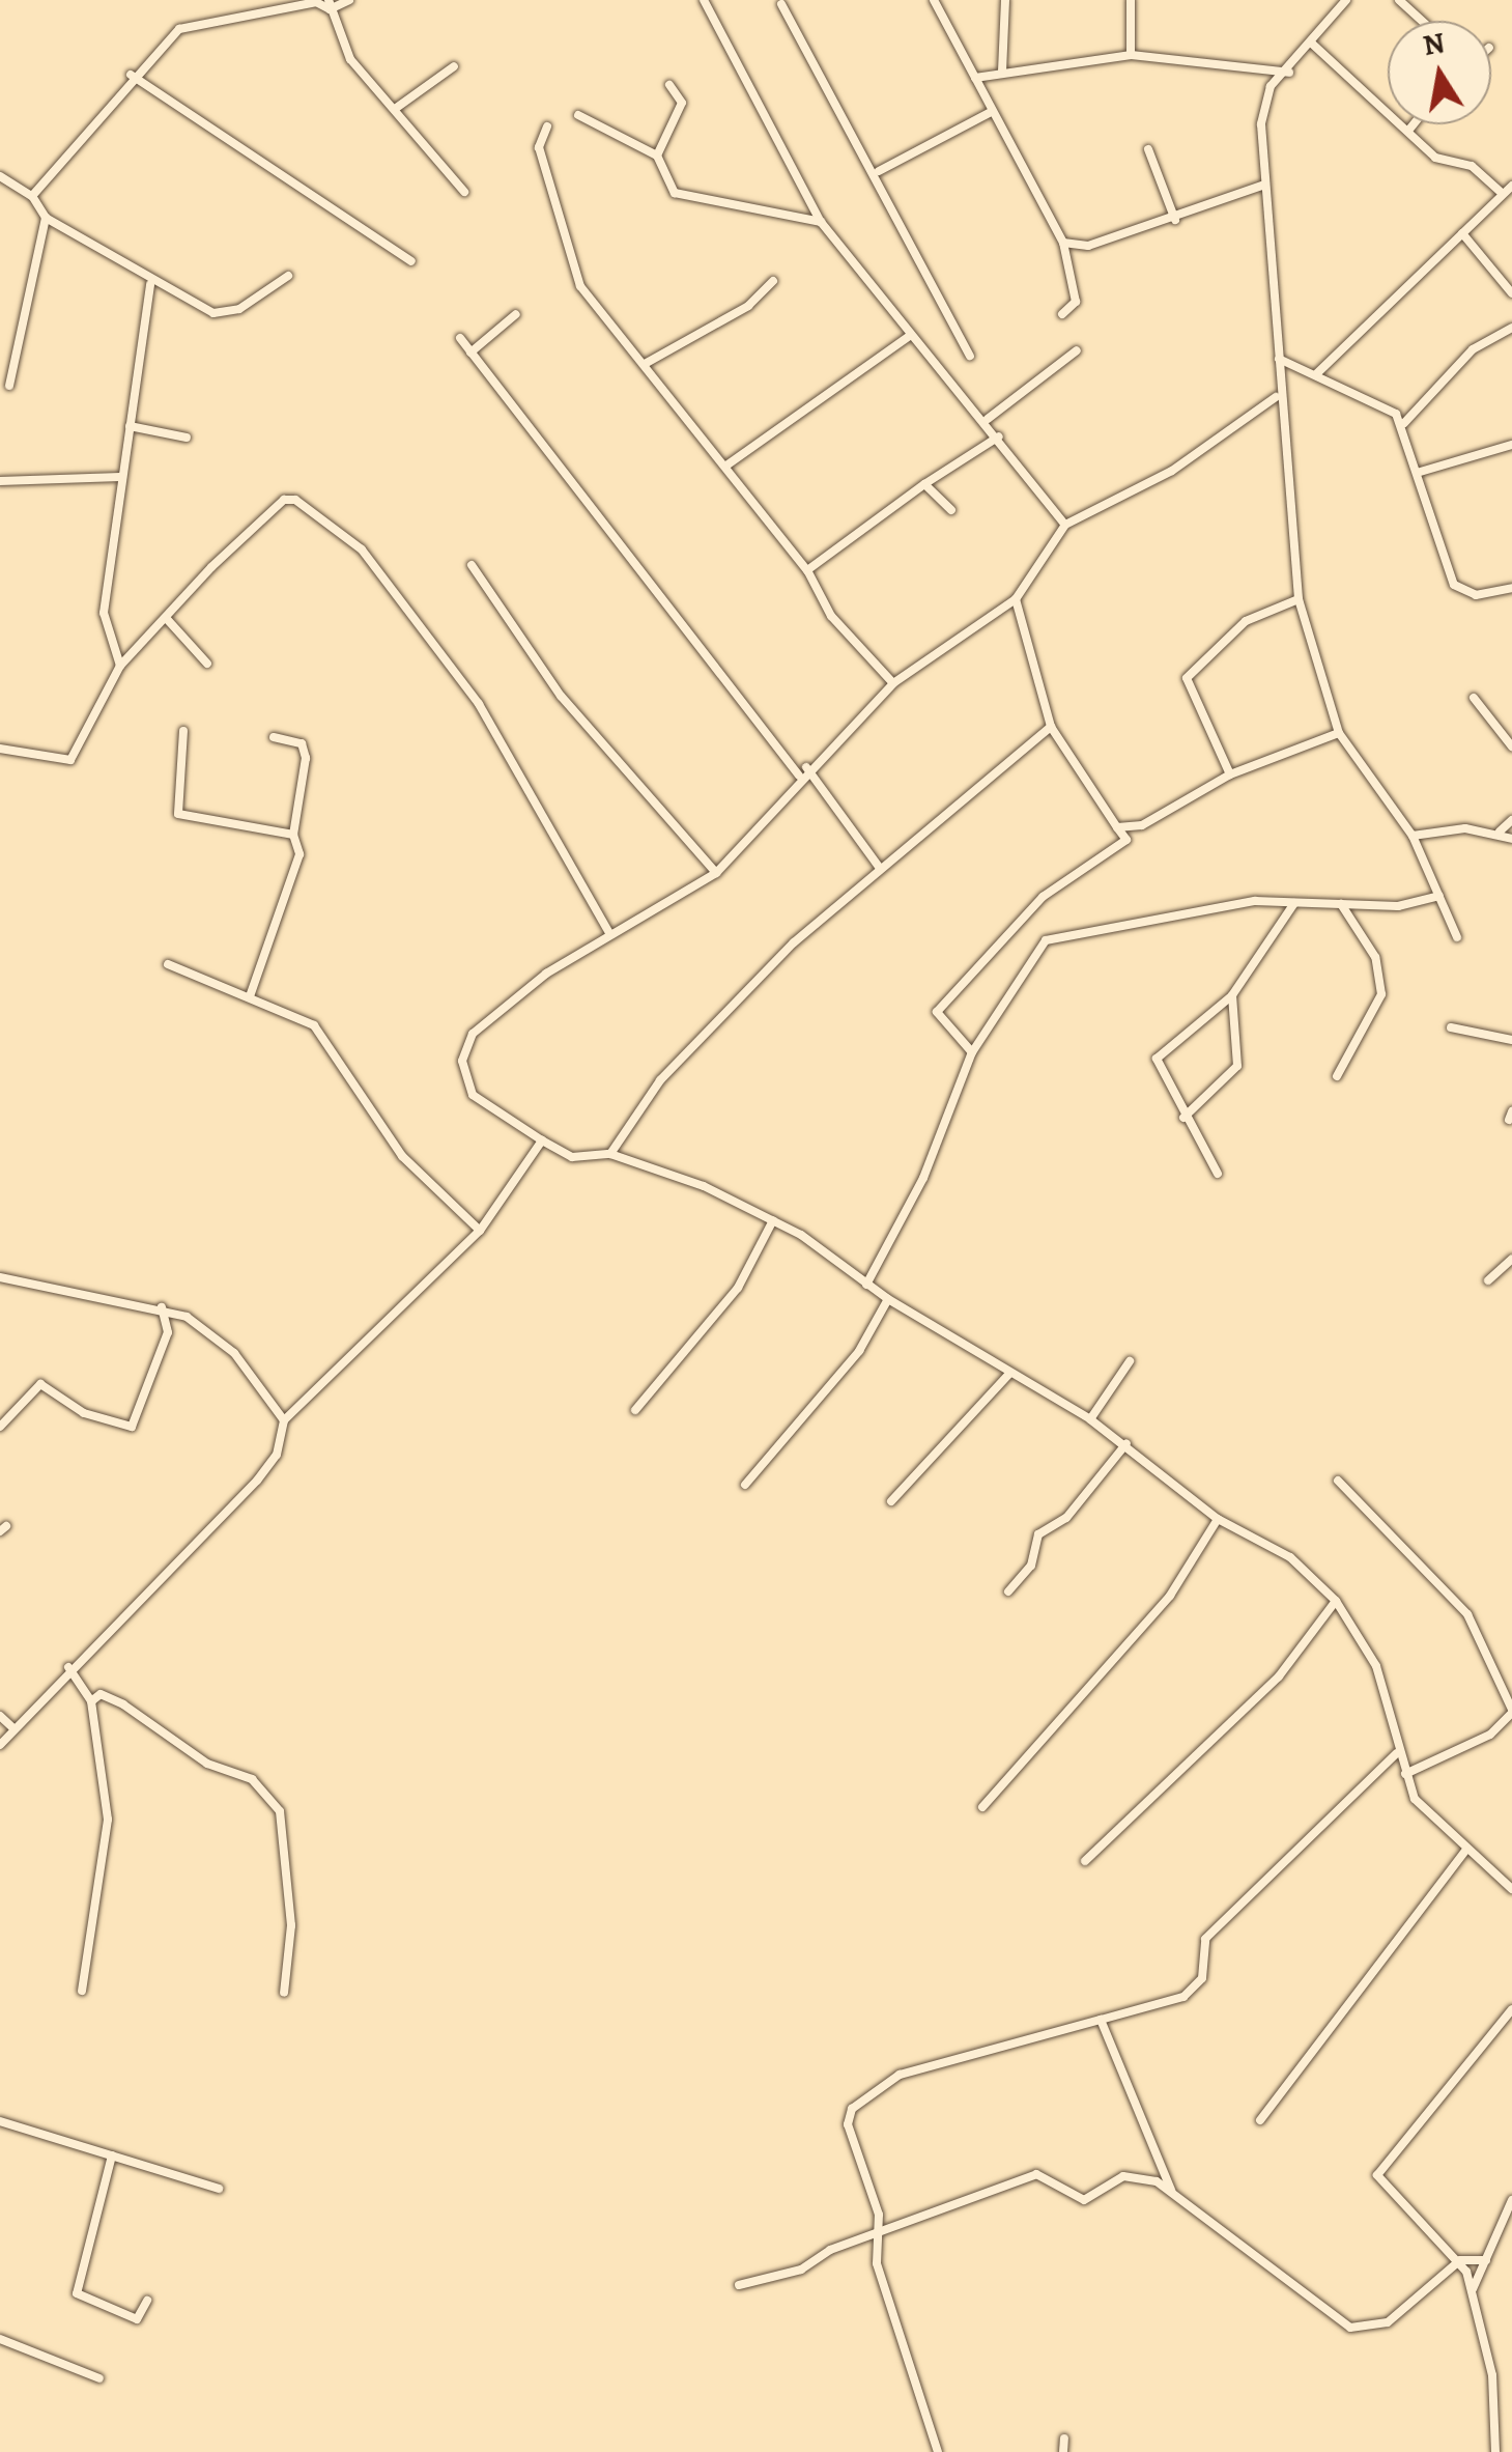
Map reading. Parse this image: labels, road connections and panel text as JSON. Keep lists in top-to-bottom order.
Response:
{
  "north": "top"
}
